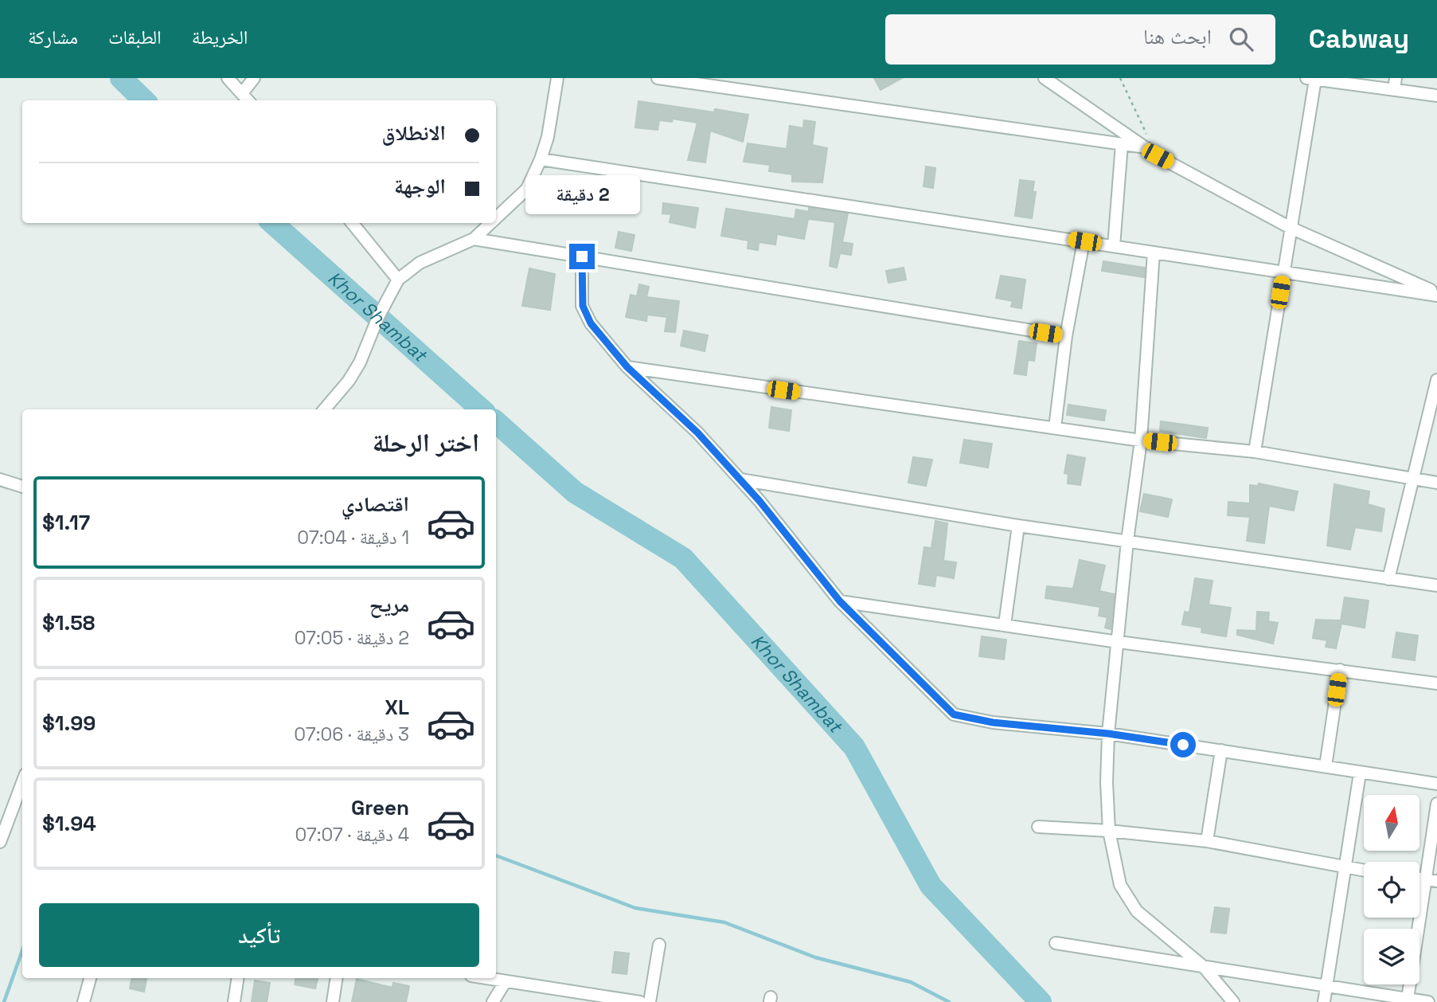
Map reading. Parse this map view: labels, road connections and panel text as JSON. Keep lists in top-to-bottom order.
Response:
{
  "water": ["Khor Shambat"],
  "north": "top",
  "page": {
    "header": "Cabway",
    "search": "ابحث هنا",
    "nav": ["الخريطة", "الطبقات", "مشاركة"],
    "banner": ["الانطلاق", "الوجهة"],
    "bubble": "2 دقيقة",
    "heading": "اختر الرحلة",
    "list": [
      {
        "name": "اقتصادي",
        "note": "1 دقيقة · 07:04",
        "value": "$1.17"
      },
      {
        "name": "مريح",
        "note": "2 دقيقة · 07:05",
        "value": "$1.58"
      },
      {
        "name": "XL",
        "note": "3 دقيقة · 07:06",
        "value": "$1.99"
      },
      {
        "name": "Green",
        "note": "4 دقيقة · 07:07",
        "value": "$1.94"
      }
    ],
    "buttons": "تأكيد"
  }
}
